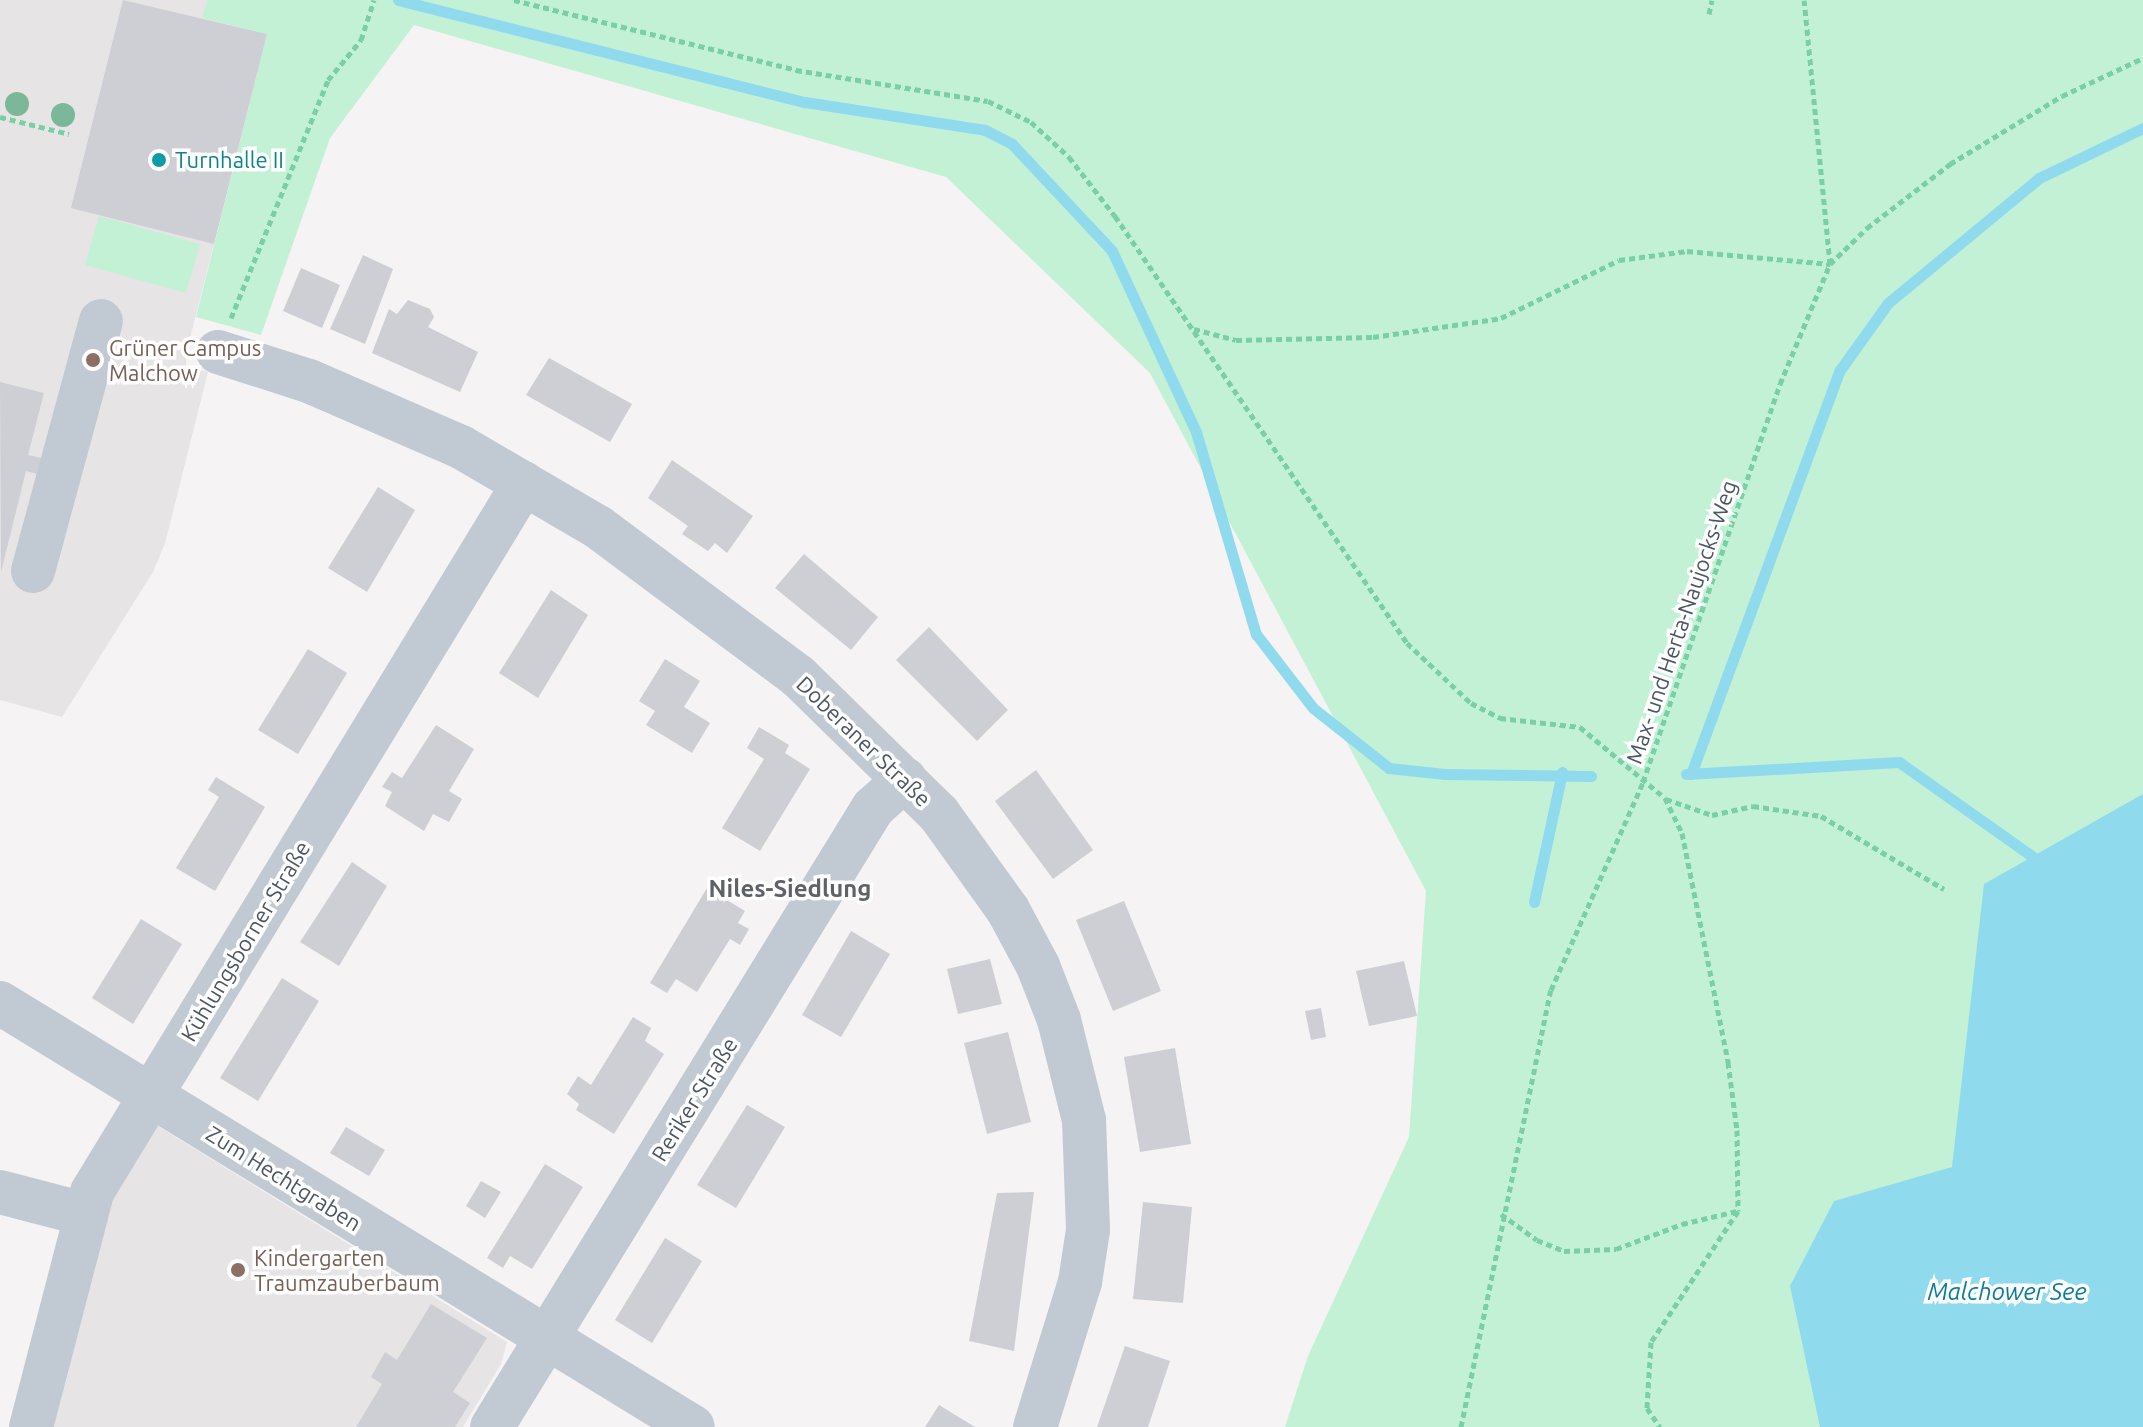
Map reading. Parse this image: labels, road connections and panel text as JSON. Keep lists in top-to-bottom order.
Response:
{
  "streets": {
    "street": [
      "Doberaner Straße",
      "Kühlungsborner Straße",
      "Reriker Straße",
      "Zum Hechtgraben"
    ],
    "path": ["Max- und Herta-Naujocks-Weg"]
  },
  "crossings": [
    ["Doberaner Straße", "Kühlungsborner Straße"],
    ["Doberaner Straße", "Reriker Straße"],
    ["Kühlungsborner Straße", "Zum Hechtgraben"],
    ["Reriker Straße", "Zum Hechtgraben"]
  ],
  "districts": ["Niles-Siedlung"],
  "water": ["Malchower See"],
  "places": ["Turnhalle II", "Grüner Campus Malchow", "Kindergarten Traumzauberbaum"]
}
